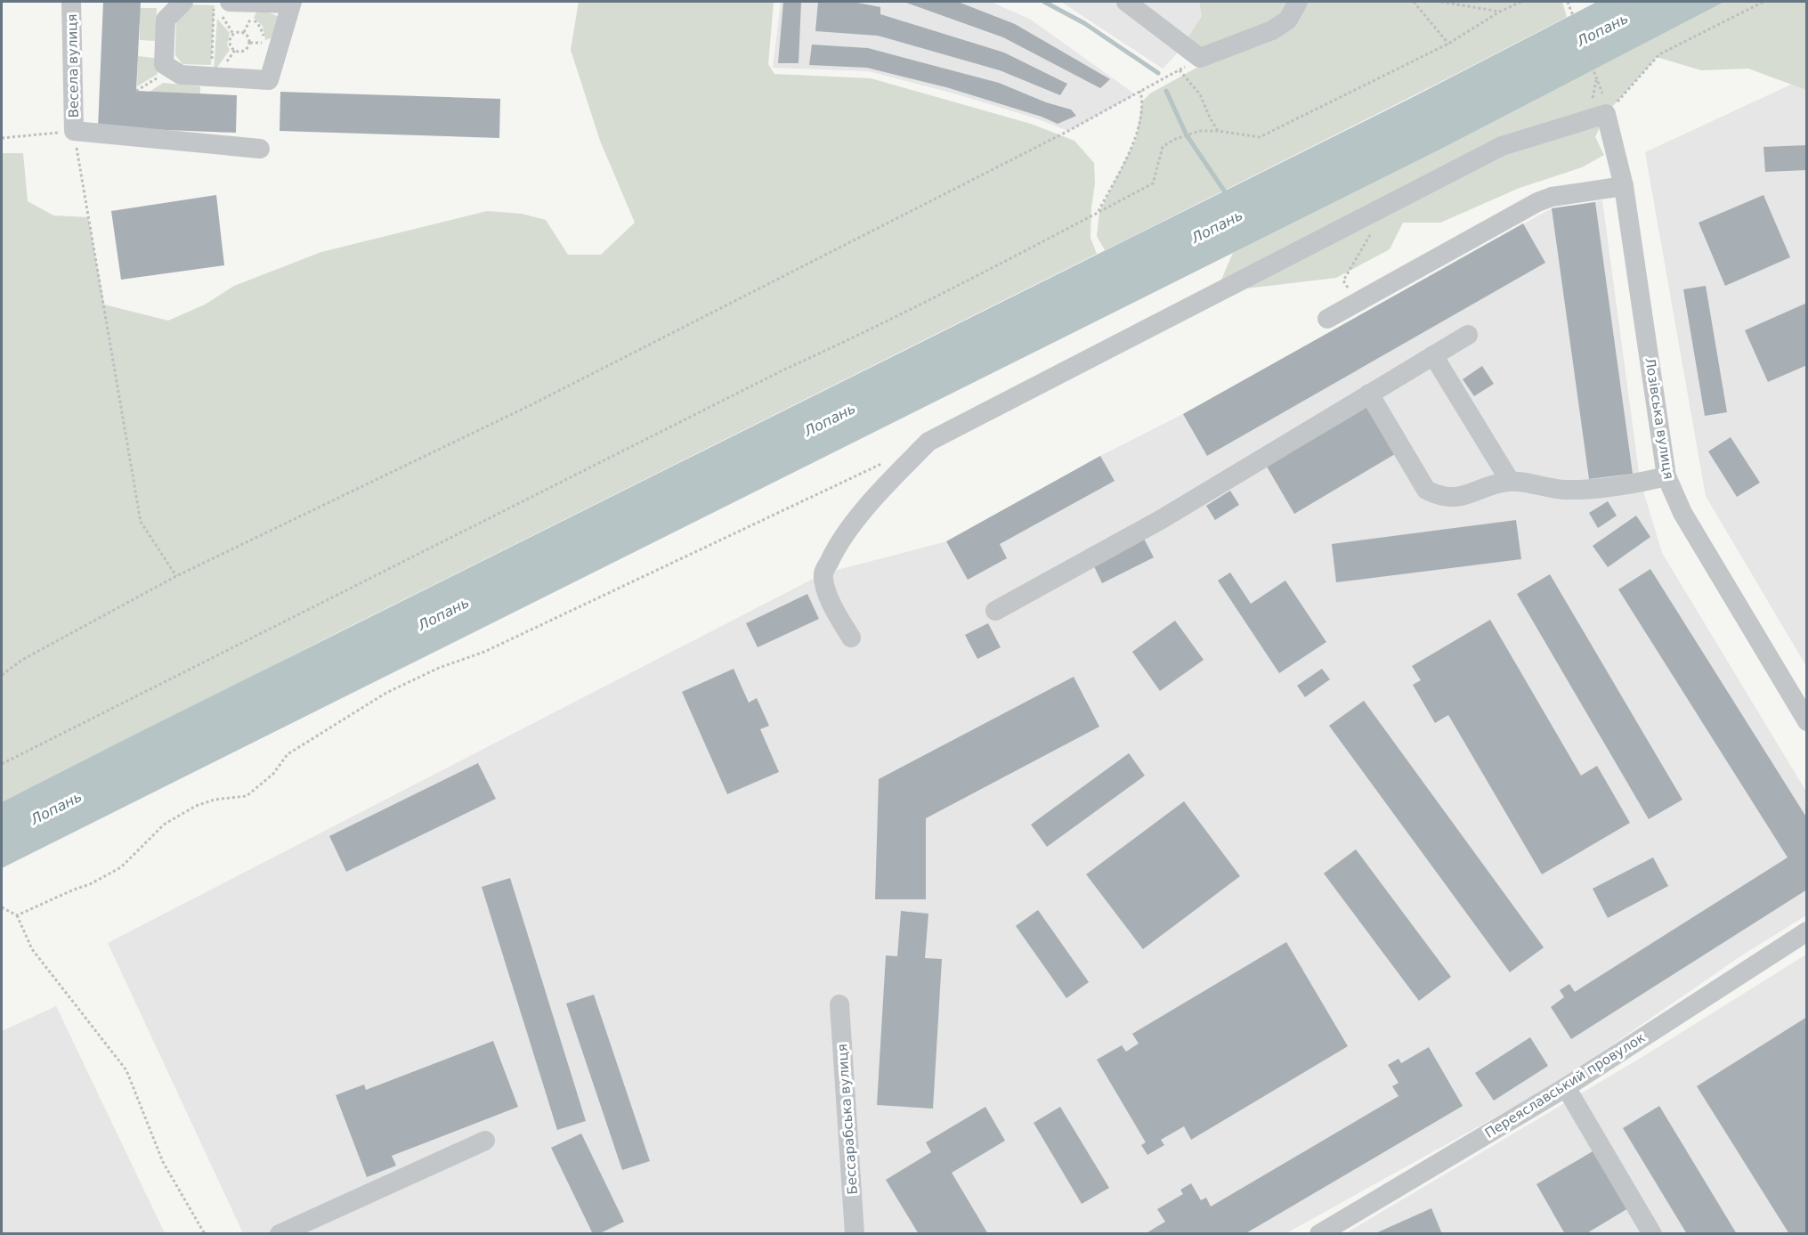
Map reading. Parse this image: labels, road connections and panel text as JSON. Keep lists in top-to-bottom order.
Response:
{
  "streets": {
    "street": [
      "Весела вулиця",
      "Лозівська вулиця",
      "Переяславський провулок",
      "Бессарабська вулиця"
    ]
  },
  "water": ["Лопань"]
}
